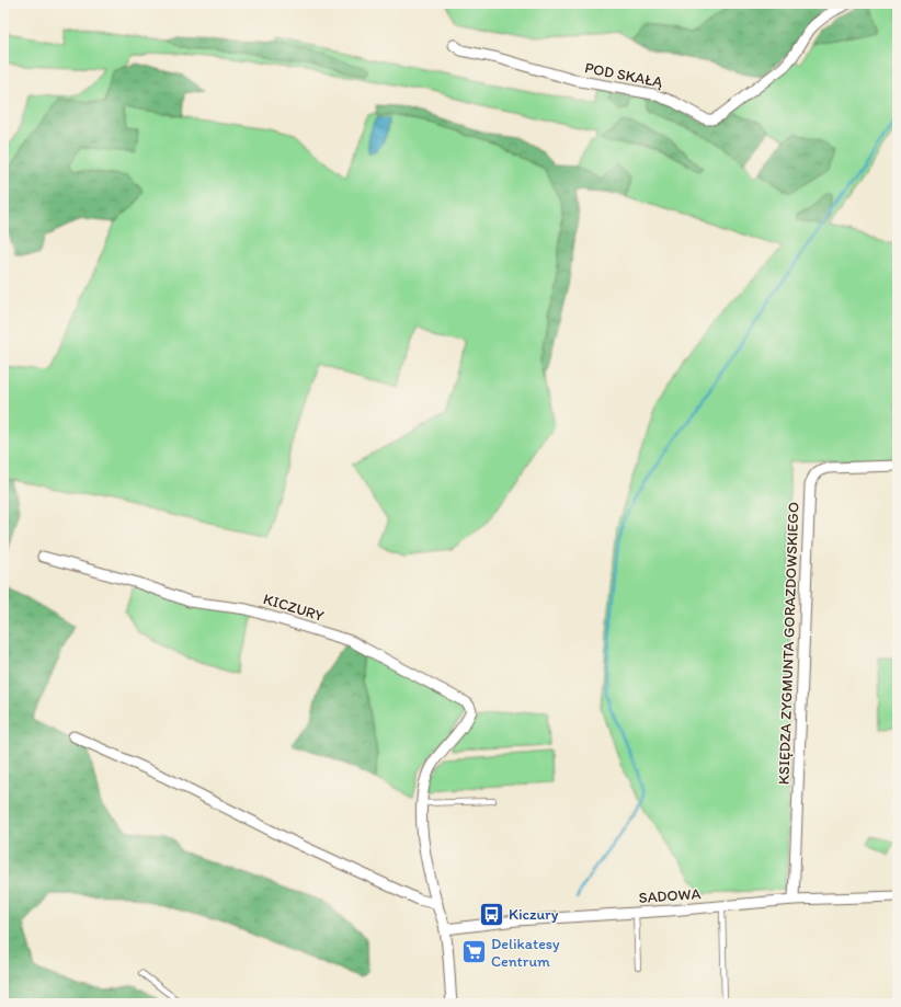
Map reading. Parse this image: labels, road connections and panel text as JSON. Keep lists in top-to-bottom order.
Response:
{
  "streets": {
    "street": [
      "POD SKAŁĄ",
      "KICZURY",
      "KSIĘDZA ZYGMUNTA GORAZDOWSKIEGO",
      "SADOWA"
    ]
  },
  "crossings": [
    ["KICZURY", "SADOWA"],
    ["KSIĘDZA ZYGMUNTA GORAZDOWSKIEGO", "SADOWA"]
  ],
  "places": {
    "bus stop": ["Kiczury"],
    "supermarket": ["Delikatesy Centrum"]
  }
}
